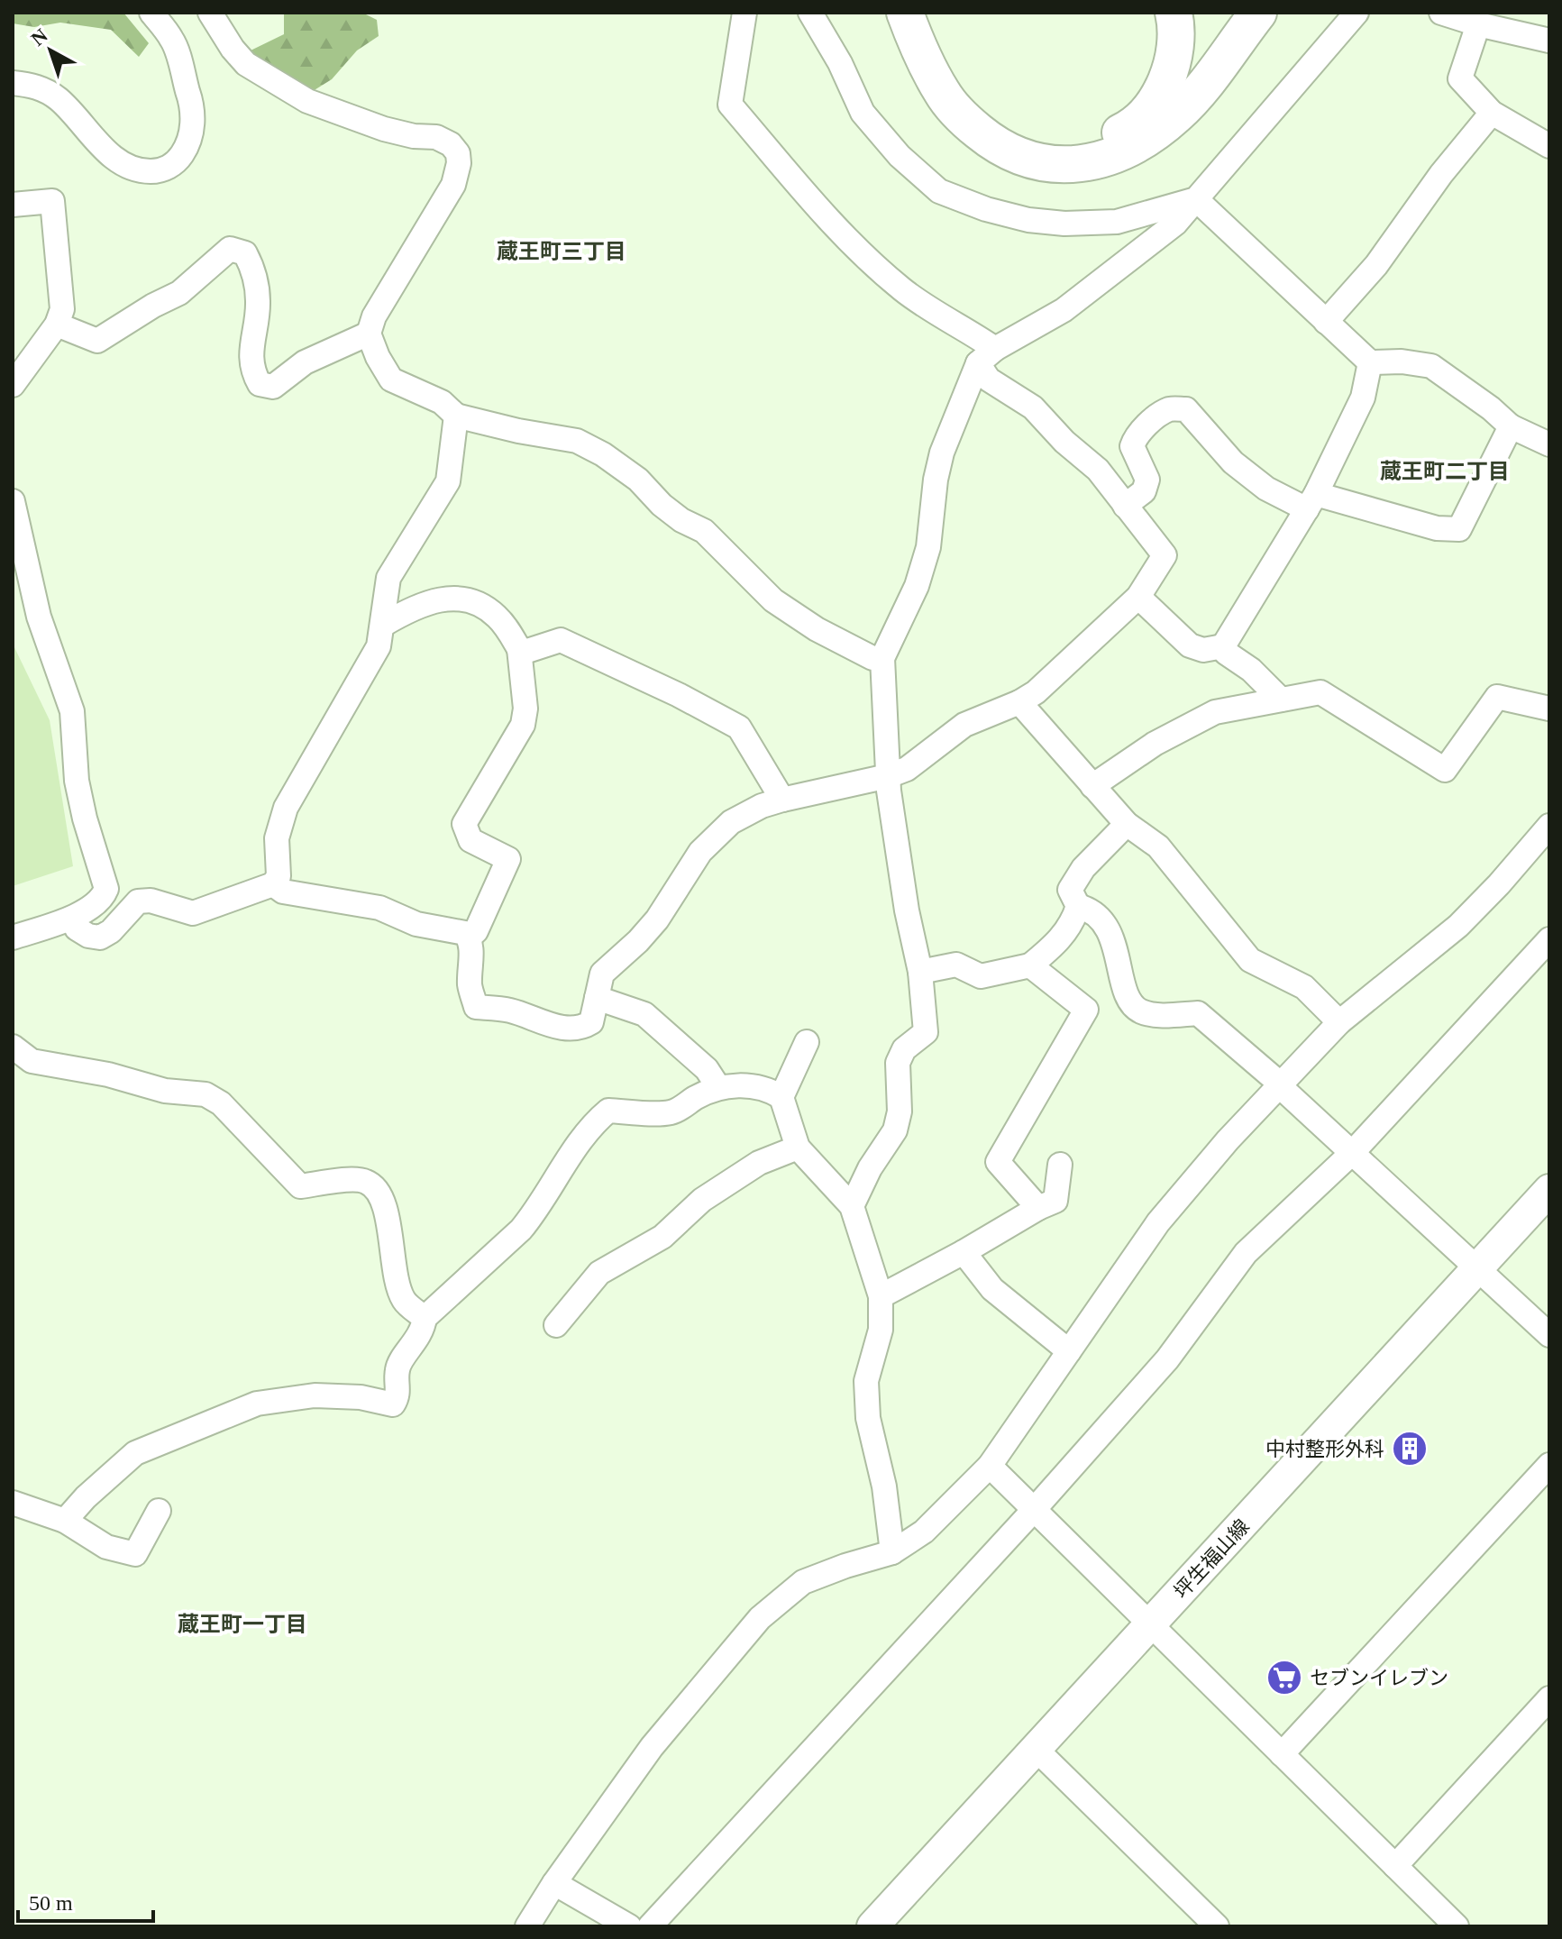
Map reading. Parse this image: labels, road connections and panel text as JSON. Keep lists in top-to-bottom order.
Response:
{
  "streets": {
    "main road": ["坪生福山線"]
  },
  "districts": ["蔵王町三丁目", "蔵王町二丁目", "蔵王町一丁目"],
  "places": {
    "building": ["中村整形外科"],
    "supermarket": ["セブンイレブン"]
  },
  "scale_bar": "50 m",
  "north": "top left"
}
